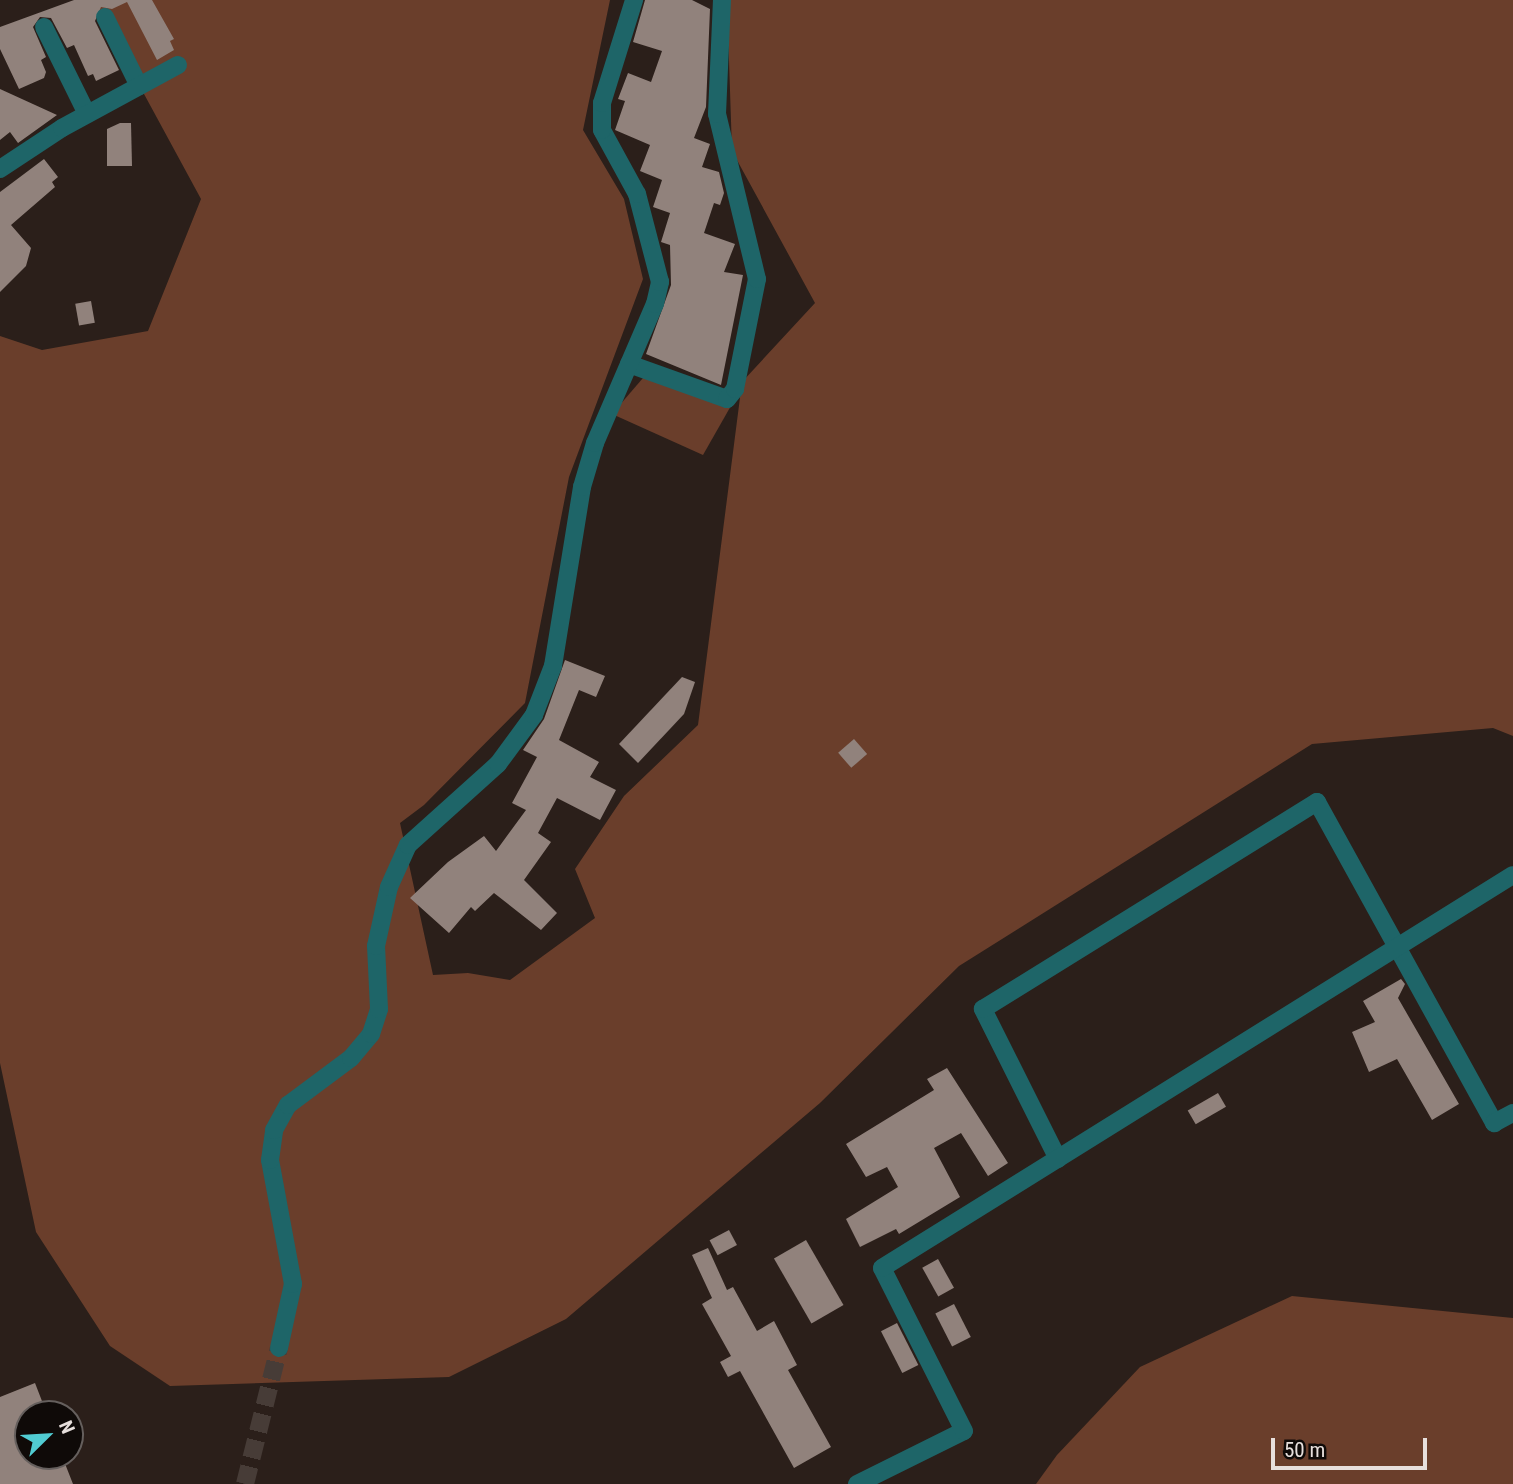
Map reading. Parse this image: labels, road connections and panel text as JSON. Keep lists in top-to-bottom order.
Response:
{
  "scale_bar": "50 m",
  "north": "top right"
}
